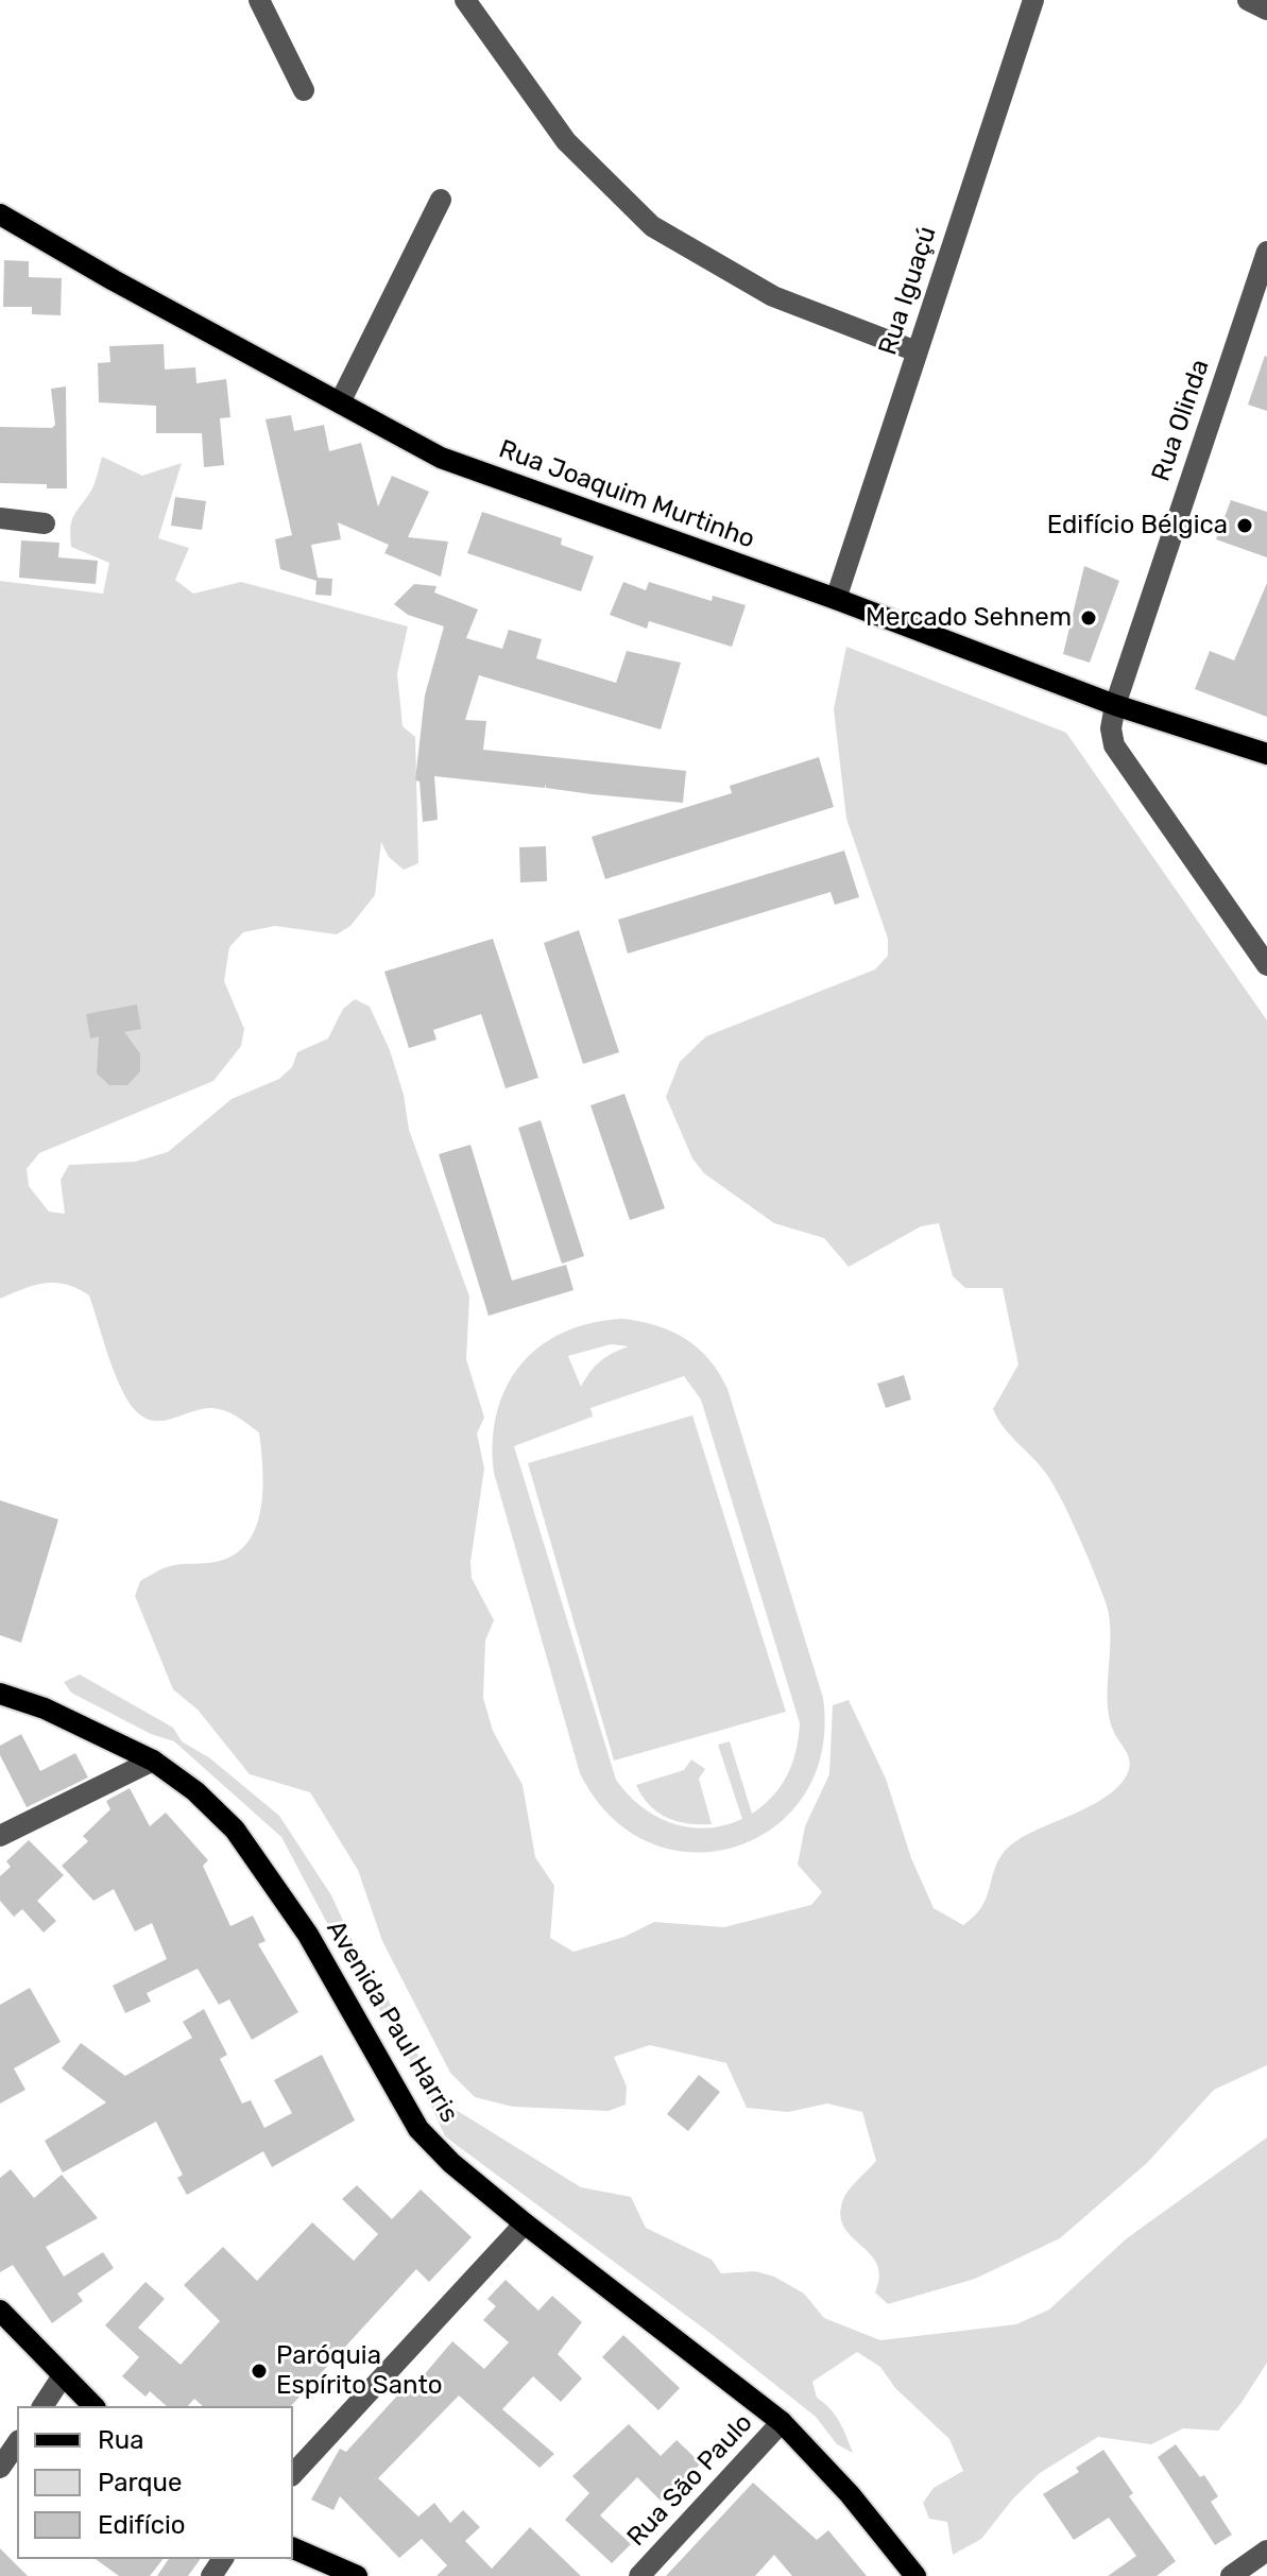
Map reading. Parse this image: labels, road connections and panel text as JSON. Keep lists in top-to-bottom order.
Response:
{
  "streets": {
    "main road": ["Rua Joaquim Murtinho", "Avenida Paul Harris"],
    "street": ["Rua Iguaçú", "Rua Olinda", "Rua São Paulo"]
  },
  "crossings": [
    ["Rua Iguaçú", "Rua Joaquim Murtinho"],
    ["Rua Olinda", "Rua Joaquim Murtinho"],
    ["Avenida Paul Harris", "Rua São Paulo"]
  ],
  "places": ["Edifício Bélgica", "Mercado Sehnem", "Paróquia Espírito Santo"],
  "legend": ["Rua", "Parque", "Edifício"]
}
